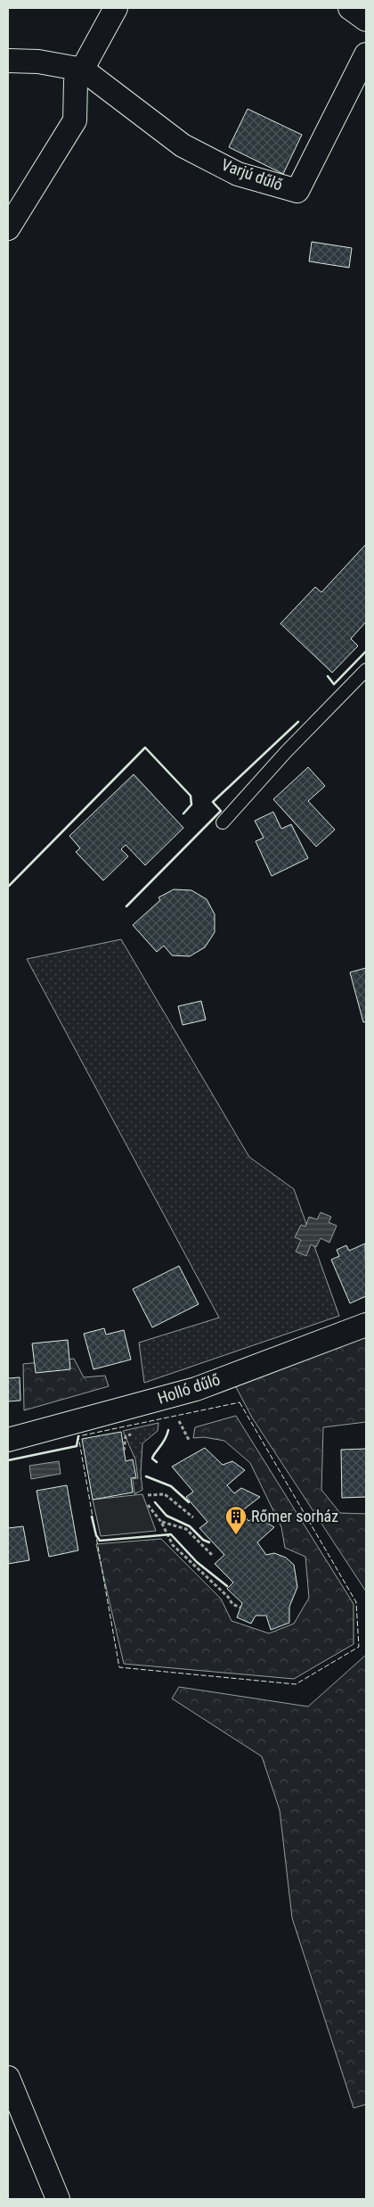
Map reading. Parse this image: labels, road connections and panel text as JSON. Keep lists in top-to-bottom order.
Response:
{
  "streets": {
    "street": ["Varjú dűlő", "Holló dűlő"]
  },
  "places": {
    "building": ["Rőmer sorház"]
  }
}
